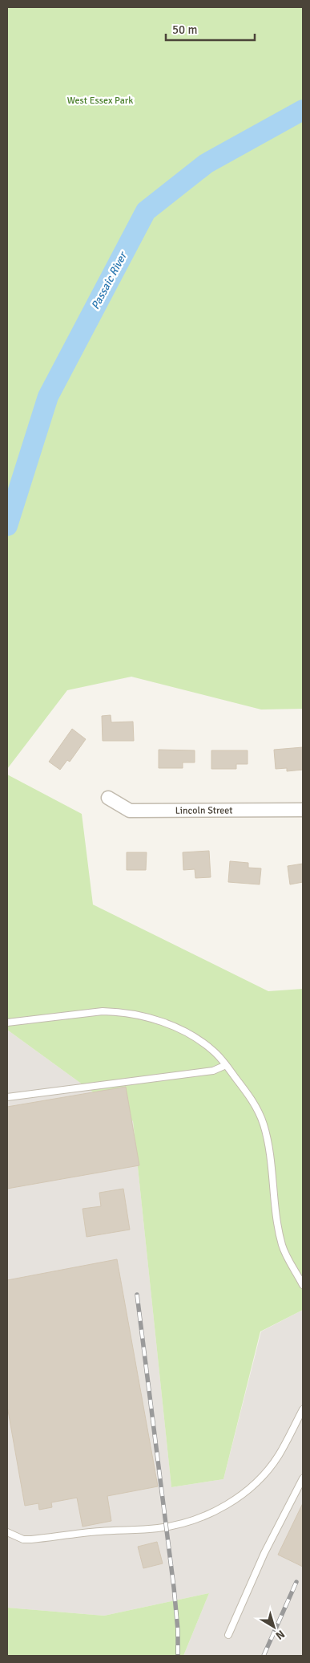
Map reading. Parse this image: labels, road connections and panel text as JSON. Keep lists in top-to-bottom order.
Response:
{
  "streets": {
    "street": ["Lincoln Street"]
  },
  "water": ["Passaic River"],
  "parks": ["West Essex Park"],
  "scale_bar": "50 m",
  "north": "bottom right"
}
